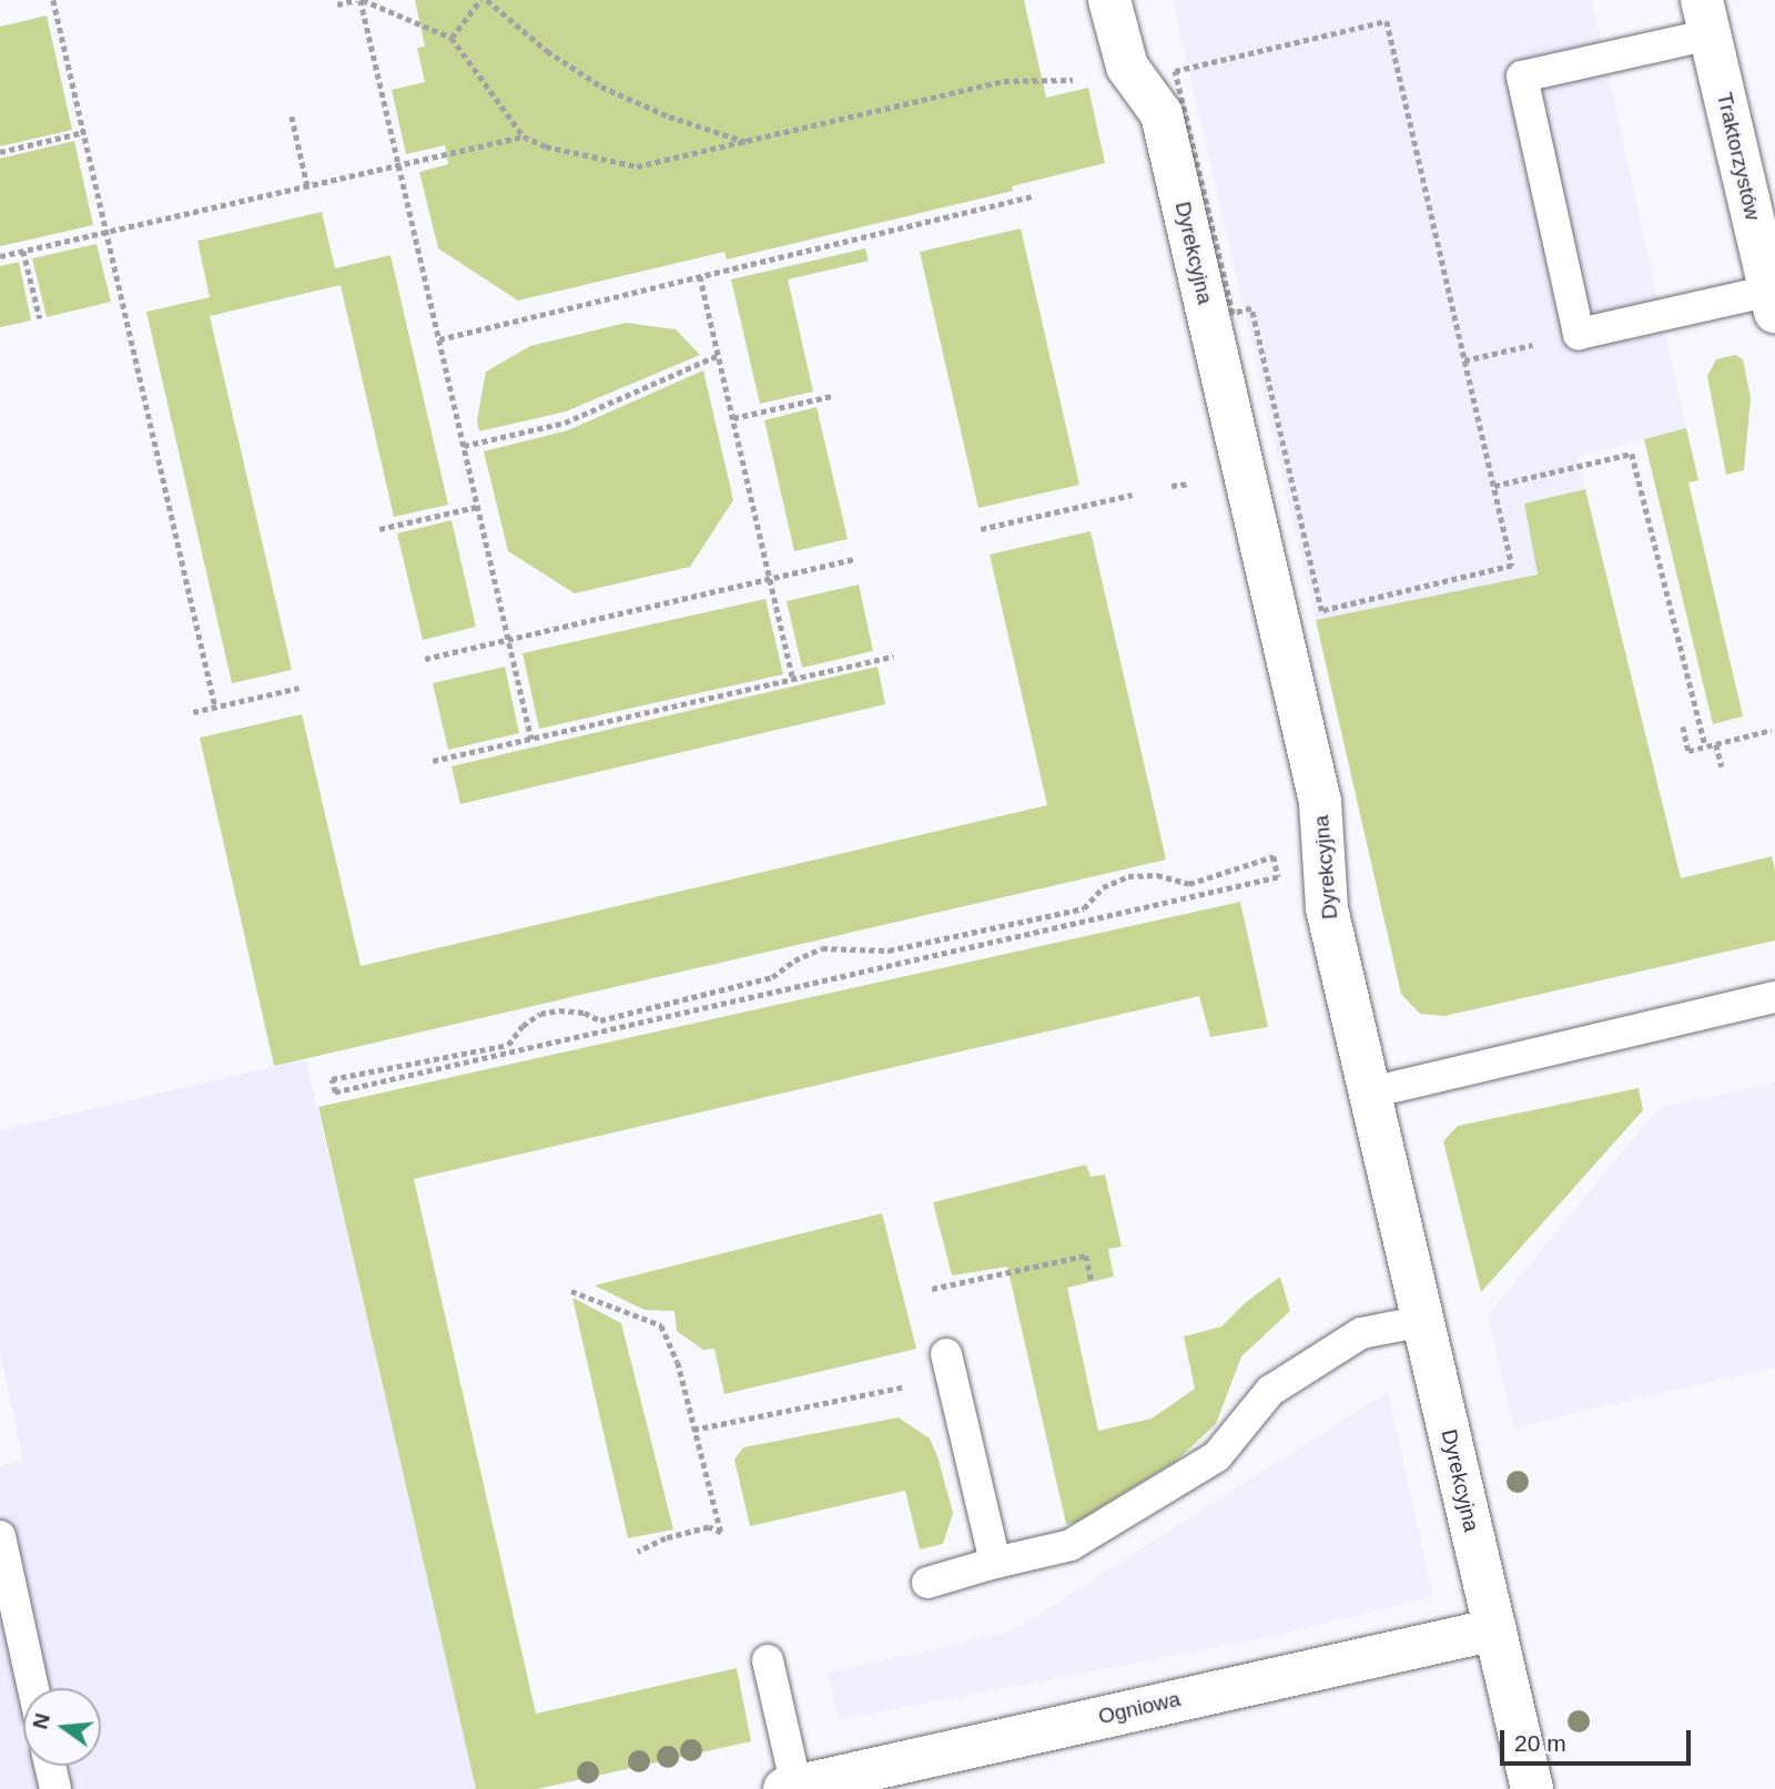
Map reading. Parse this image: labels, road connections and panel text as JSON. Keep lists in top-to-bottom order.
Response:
{
  "streets": {
    "street": ["Traktorzystów", "Dyrekcyjna", "Ogniowa"]
  },
  "crossings": [
    ["Dyrekcyjna", "Ogniowa"]
  ],
  "scale_bar": "20 m",
  "north": "left"
}
